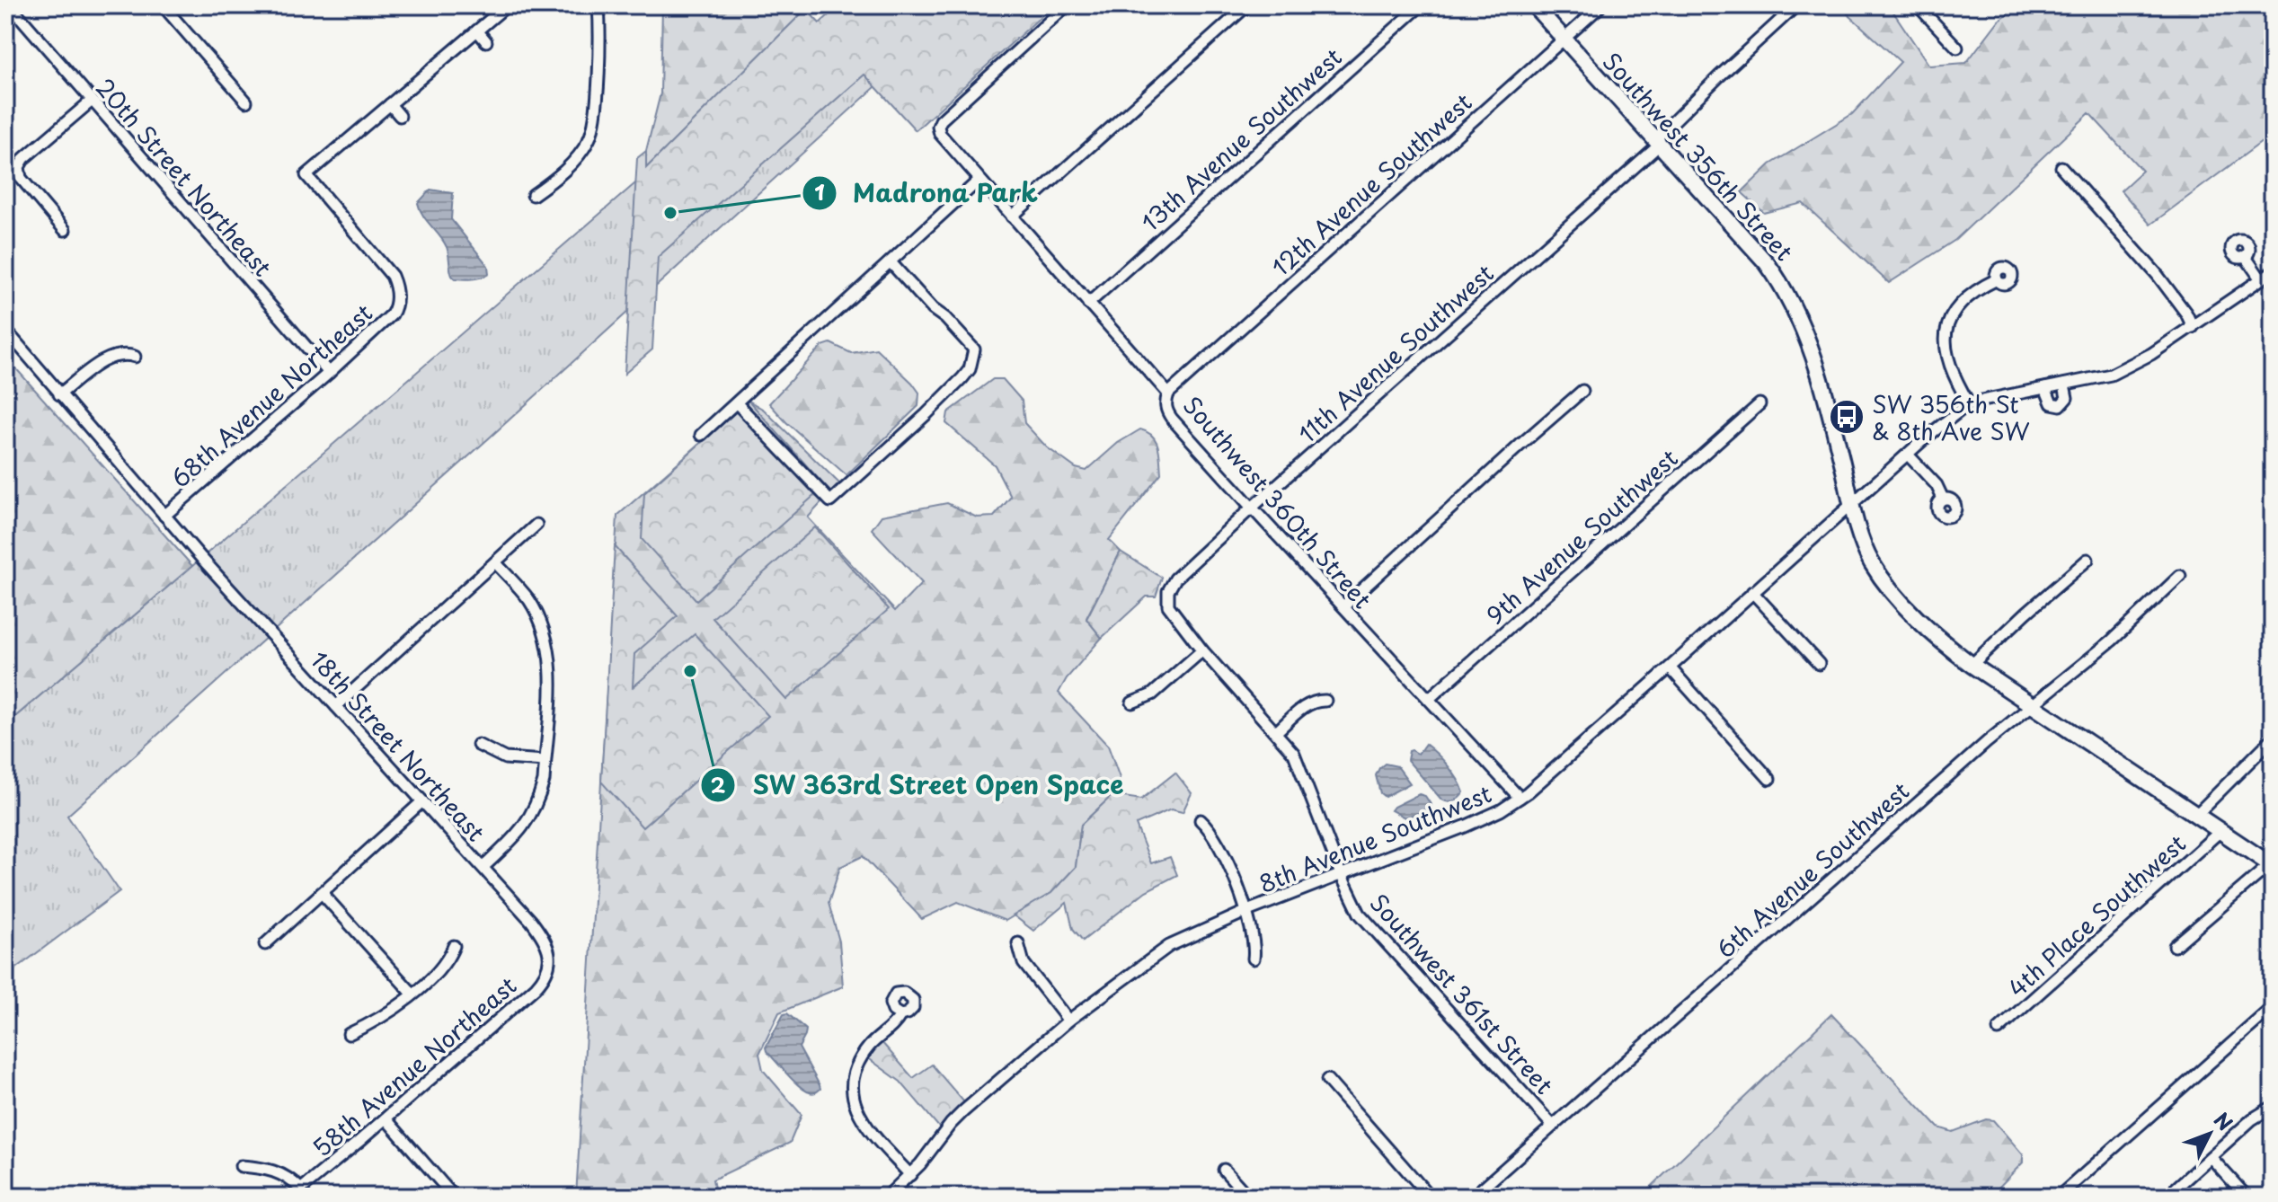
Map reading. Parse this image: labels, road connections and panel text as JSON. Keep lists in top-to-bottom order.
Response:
{
  "streets": {
    "main road": ["Southwest 356th Street"],
    "street": [
      "13th Avenue Southwest",
      "20th Street Northeast",
      "12th Avenue Southwest",
      "11th Avenue Southwest",
      "68th Avenue Northeast",
      "Southwest 360th Street",
      "9th Avenue Southwest",
      "18th Street Northeast",
      "8th Avenue Southwest",
      "6th Avenue Southwest",
      "4th Place Southwest",
      "Southwest 361st Street",
      "58th Avenue Northeast"
    ]
  },
  "crossings": [
    ["13th Avenue Southwest", "Southwest 360th Street"],
    ["Southwest 356th Street", "12th Avenue Southwest"],
    ["Southwest 356th Street", "11th Avenue Southwest"],
    ["Southwest 356th Street", "8th Avenue Southwest"],
    ["Southwest 356th Street", "6th Avenue Southwest"],
    ["Southwest 356th Street", "4th Place Southwest"],
    ["20th Street Northeast", "68th Avenue Northeast"],
    ["12th Avenue Southwest", "Southwest 360th Street"],
    ["11th Avenue Southwest", "Southwest 360th Street"],
    ["11th Avenue Southwest", "Southwest 361st Street"],
    ["68th Avenue Northeast", "18th Street Northeast"],
    ["Southwest 360th Street", "9th Avenue Southwest"],
    ["Southwest 360th Street", "8th Avenue Southwest"],
    ["18th Street Northeast", "58th Avenue Northeast"],
    ["8th Avenue Southwest", "Southwest 361st Street"],
    ["6th Avenue Southwest", "Southwest 361st Street"]
  ],
  "places": {
    "other": ["Madrona Park", "SW 363rd Street Open Space"],
    "bus stop": ["SW 356th St & 8th Ave SW"]
  },
  "north": "top right"
}
